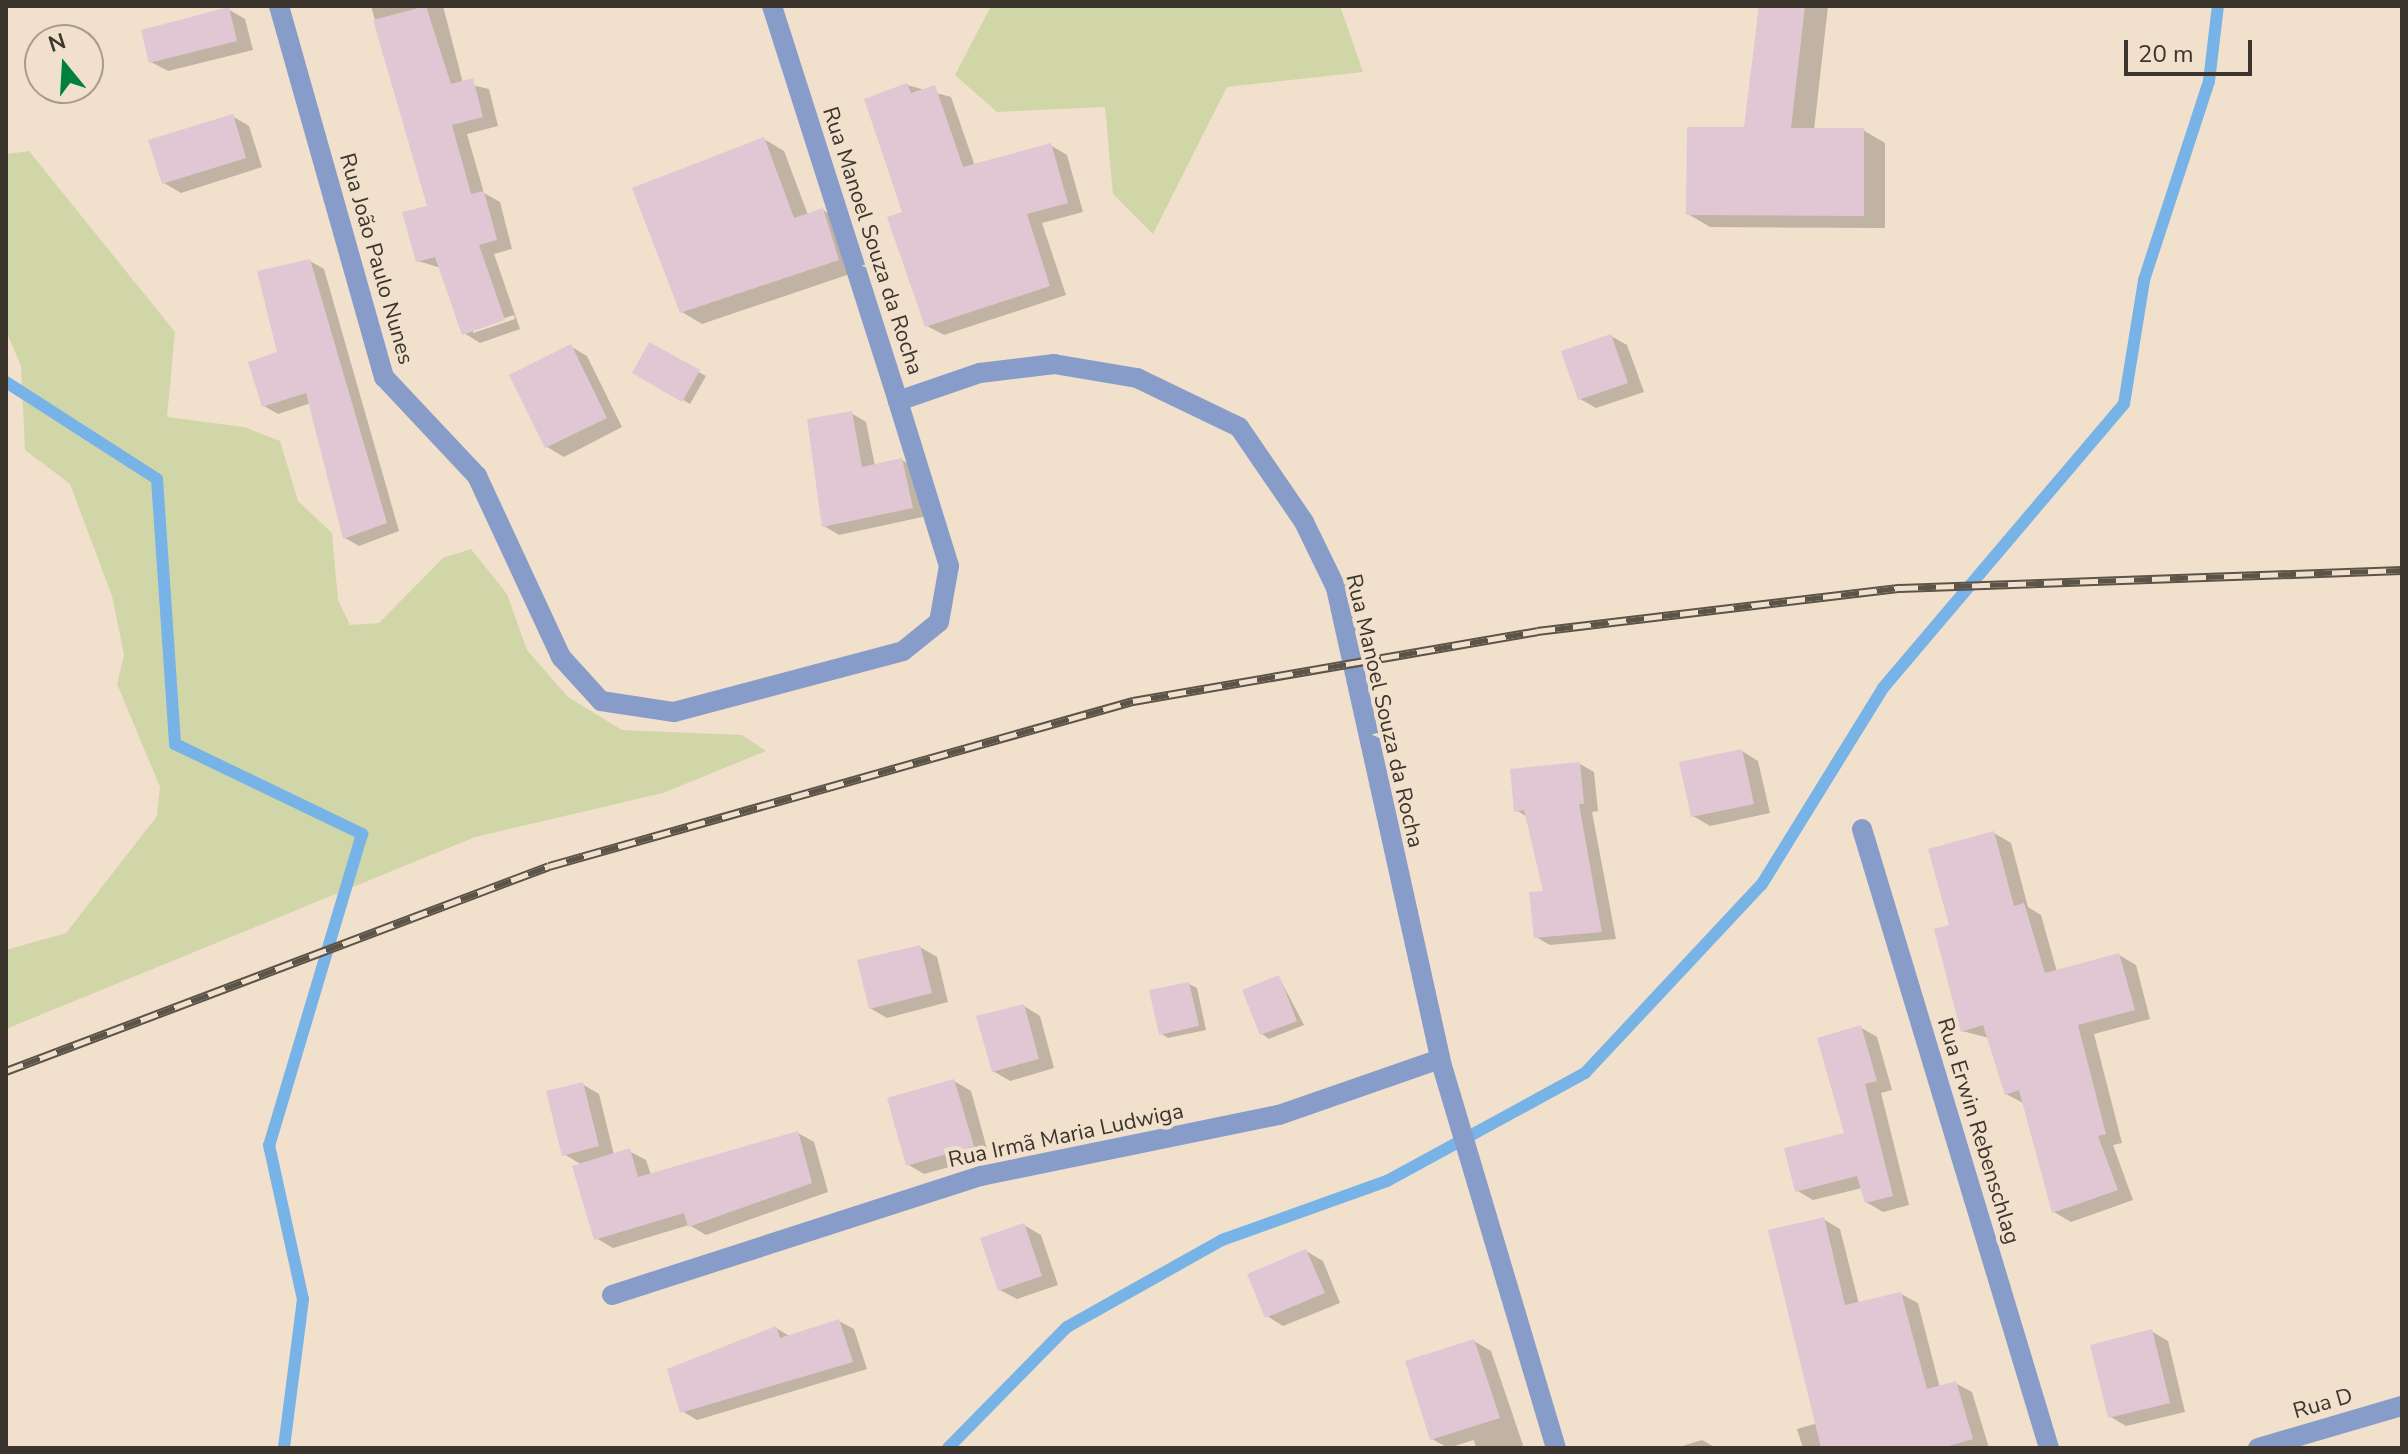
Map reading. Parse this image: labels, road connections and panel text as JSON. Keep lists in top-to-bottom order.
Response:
{
  "streets": {
    "street": [
      "Rua Manoel Souza da Rocha",
      "Rua João Paulo Nunes",
      "Rua Erwin Rebenschlag",
      "Rua Irmã Maria Ludwiga",
      "Rua D"
    ]
  },
  "crossings": [
    ["Rua Manoel Souza da Rocha", "Rua João Paulo Nunes"],
    ["Rua Manoel Souza da Rocha", "Rua Irmã Maria Ludwiga"]
  ],
  "scale_bar": "20 m",
  "north": "top"
}
